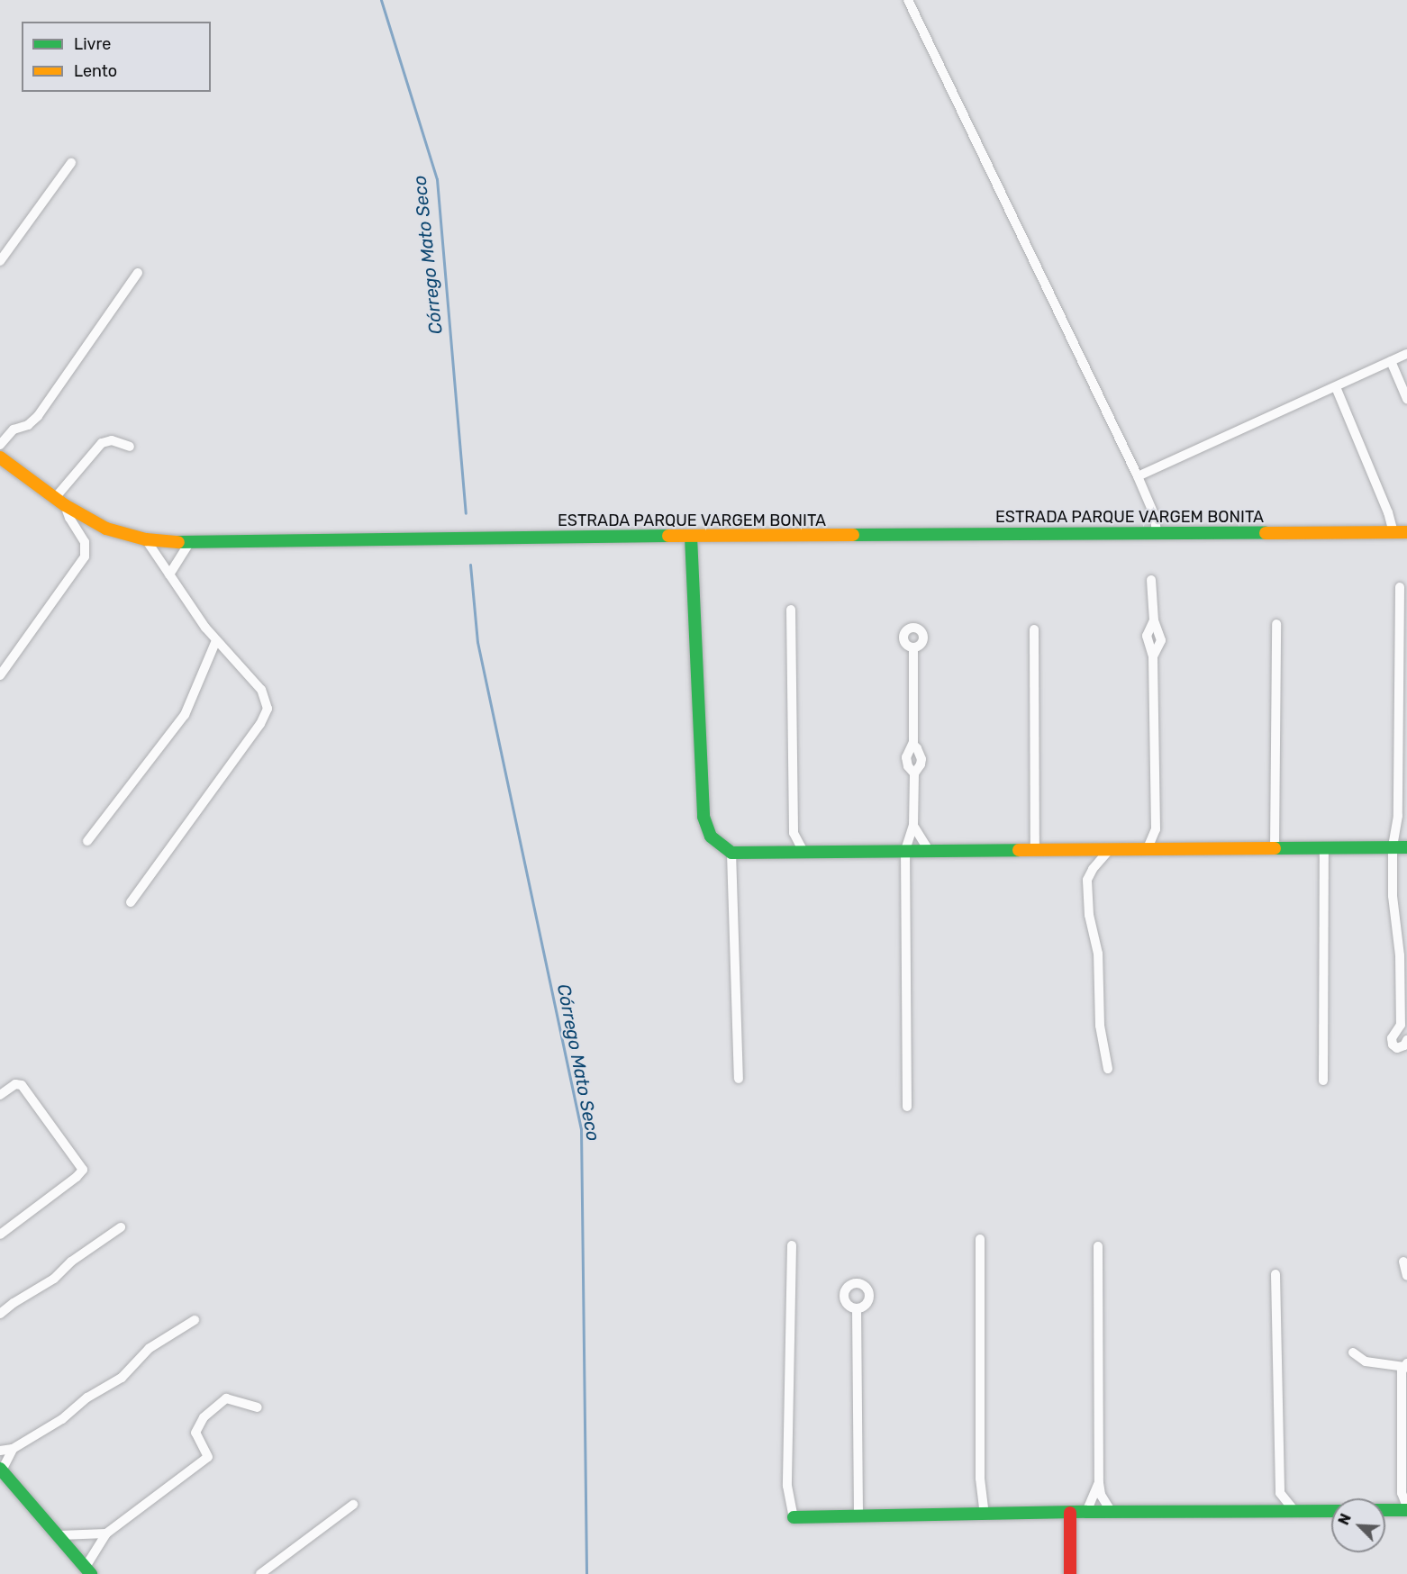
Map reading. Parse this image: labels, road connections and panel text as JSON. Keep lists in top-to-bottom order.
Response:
{
  "streets": {
    "street": ["ESTRADA PARQUE VARGEM BONITA"]
  },
  "water": ["Córrego Mato Seco"],
  "legend": ["Livre", "Lento"],
  "north": "top left"
}
